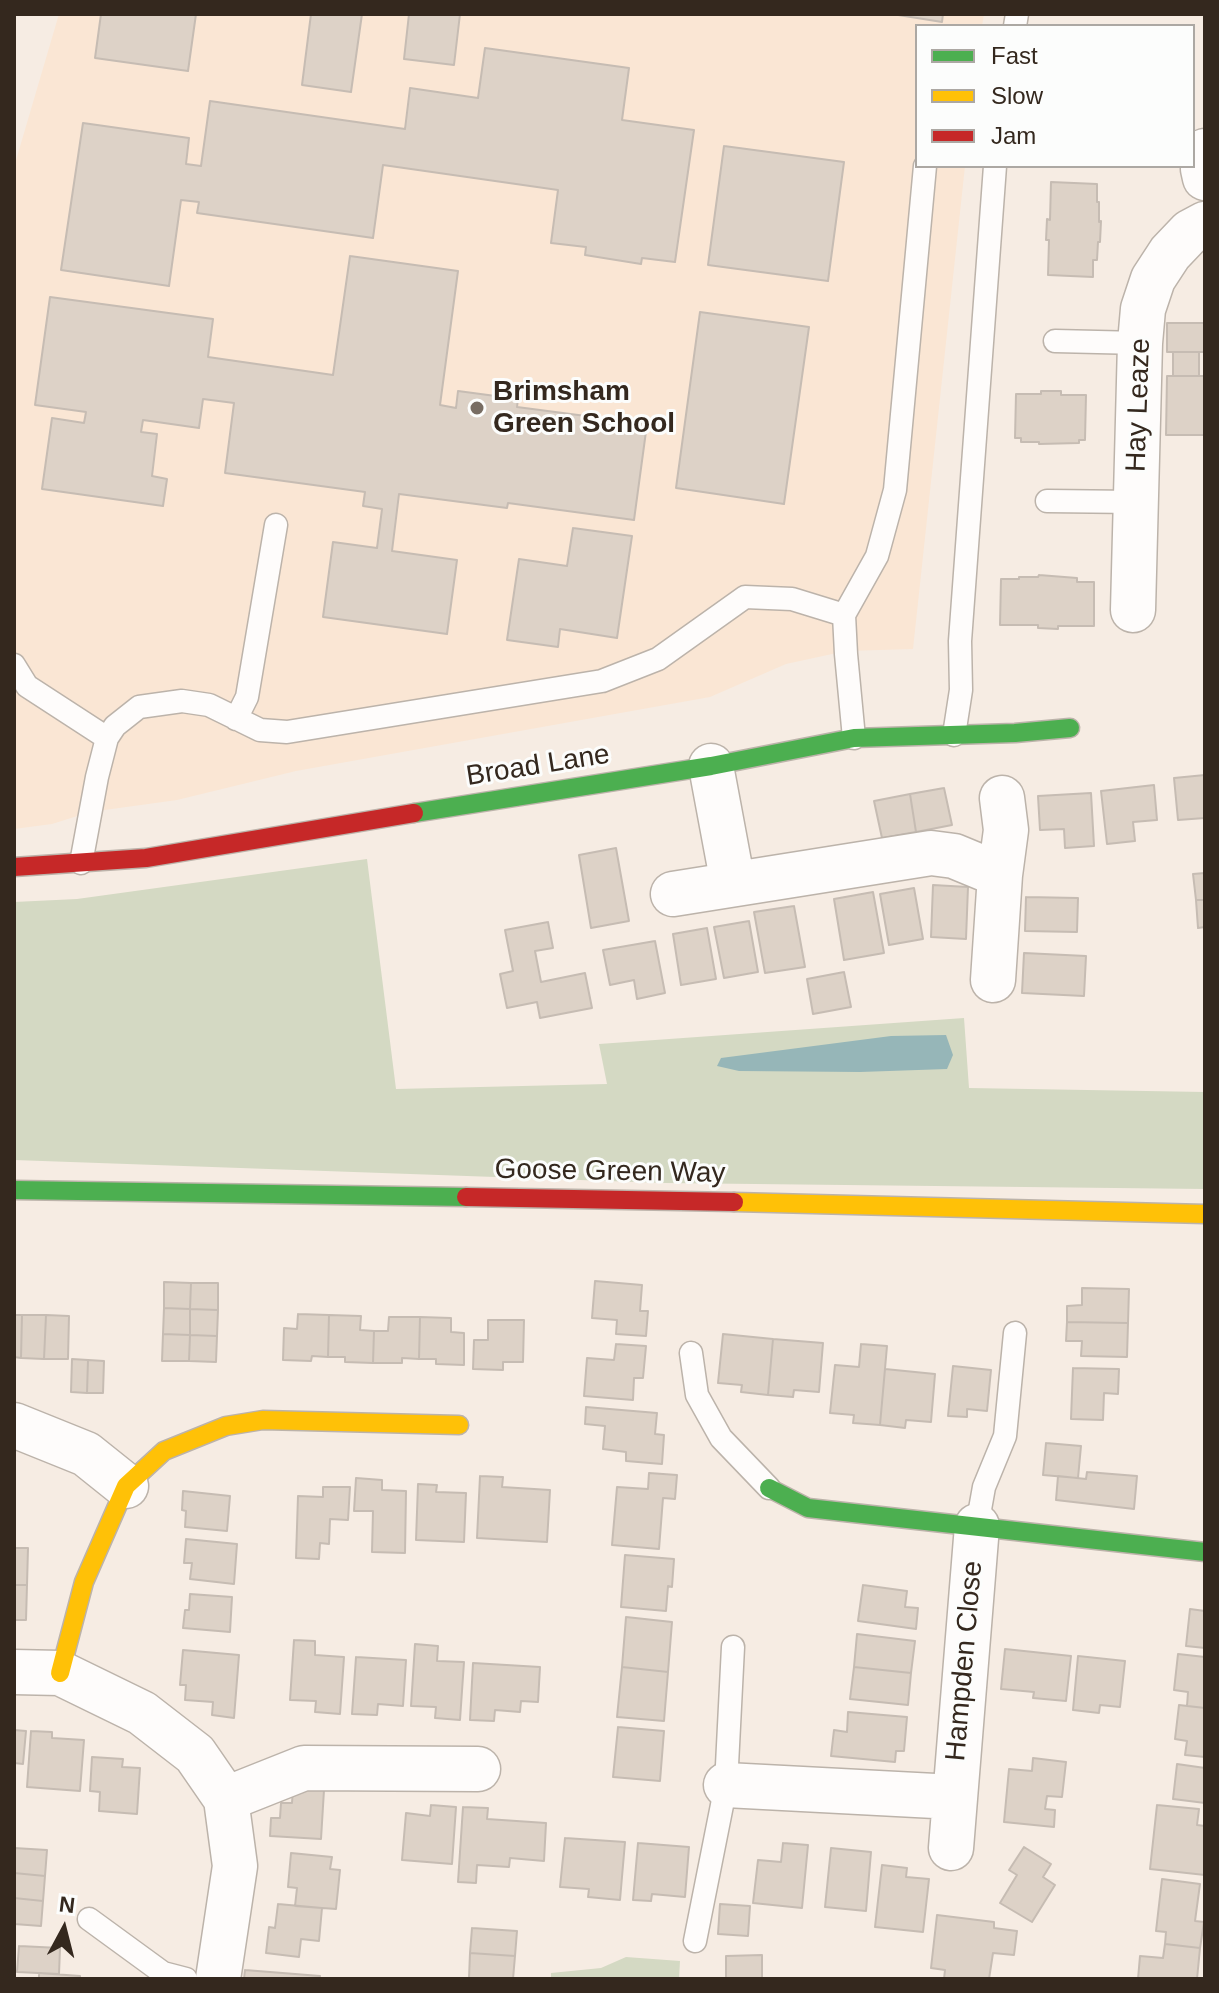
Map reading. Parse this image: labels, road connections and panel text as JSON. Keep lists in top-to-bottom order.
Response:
{
  "streets": {
    "street": [
      "Hay Leaze",
      "Broad Lane",
      "Goose Green Way",
      "Hampden Close"
    ]
  },
  "places": ["Brimsham Green School"],
  "legend": ["Fast", "Slow", "Jam"],
  "north": "top"
}
